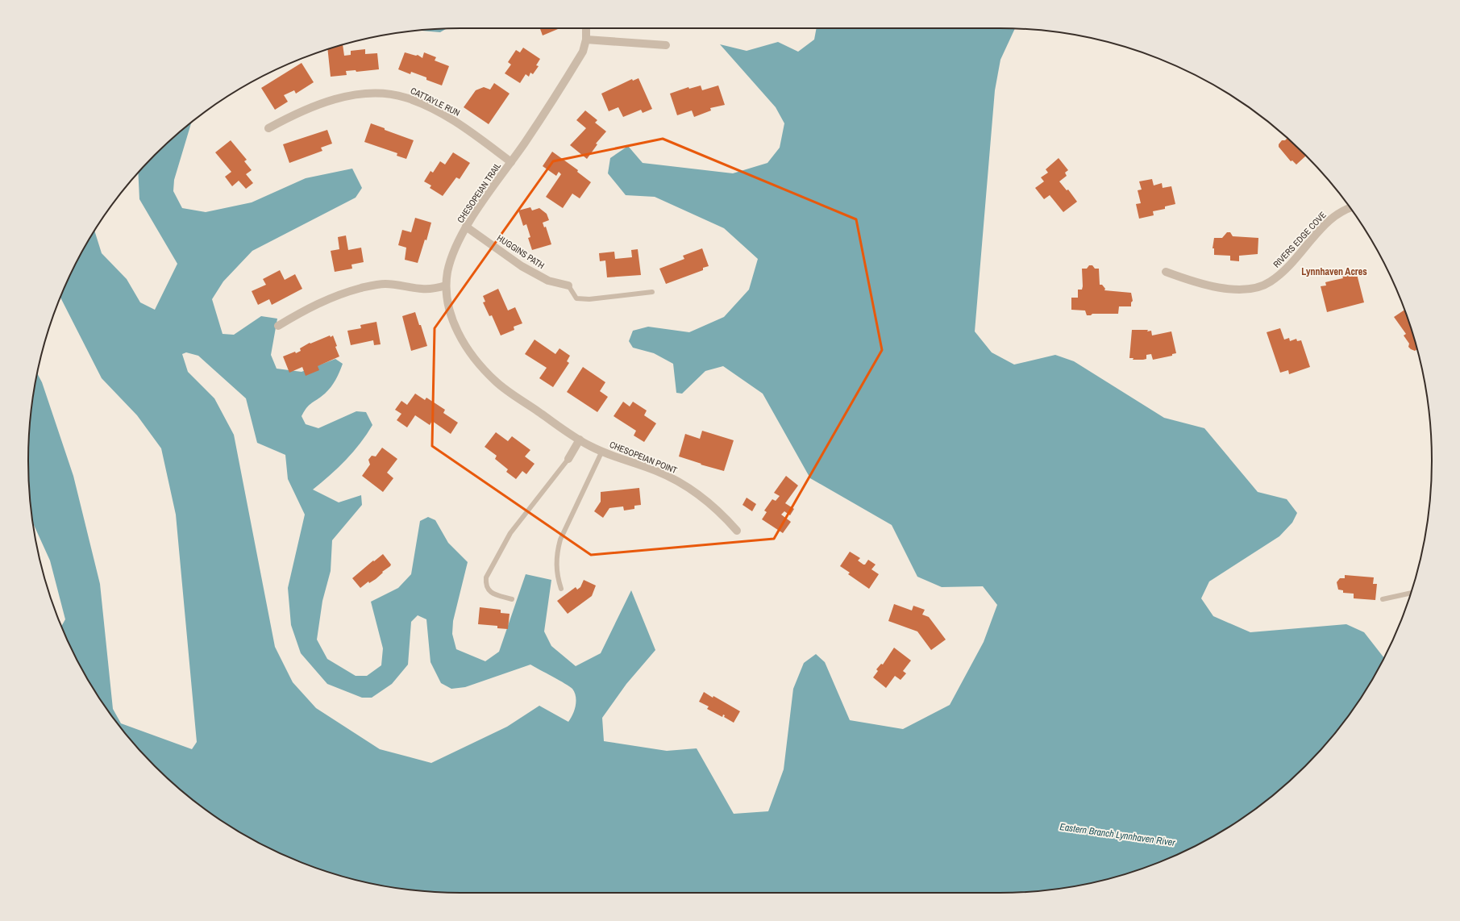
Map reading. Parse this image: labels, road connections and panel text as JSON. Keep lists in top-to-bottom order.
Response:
{
  "streets": {
    "street": [
      "CATTAYLE RUN",
      "CHESOPEIAN TRAIL",
      "RIVERS EDGE COVE",
      "HUGGINS PATH",
      "CHESOPEIAN POINT"
    ]
  },
  "crossings": [
    ["CATTAYLE RUN", "CHESOPEIAN TRAIL"],
    ["CHESOPEIAN TRAIL", "HUGGINS PATH"],
    ["CHESOPEIAN TRAIL", "CHESOPEIAN POINT"]
  ],
  "districts": ["Lynnhaven Acres"],
  "water": ["Eastern Branch Lynnhaven River"]
}
